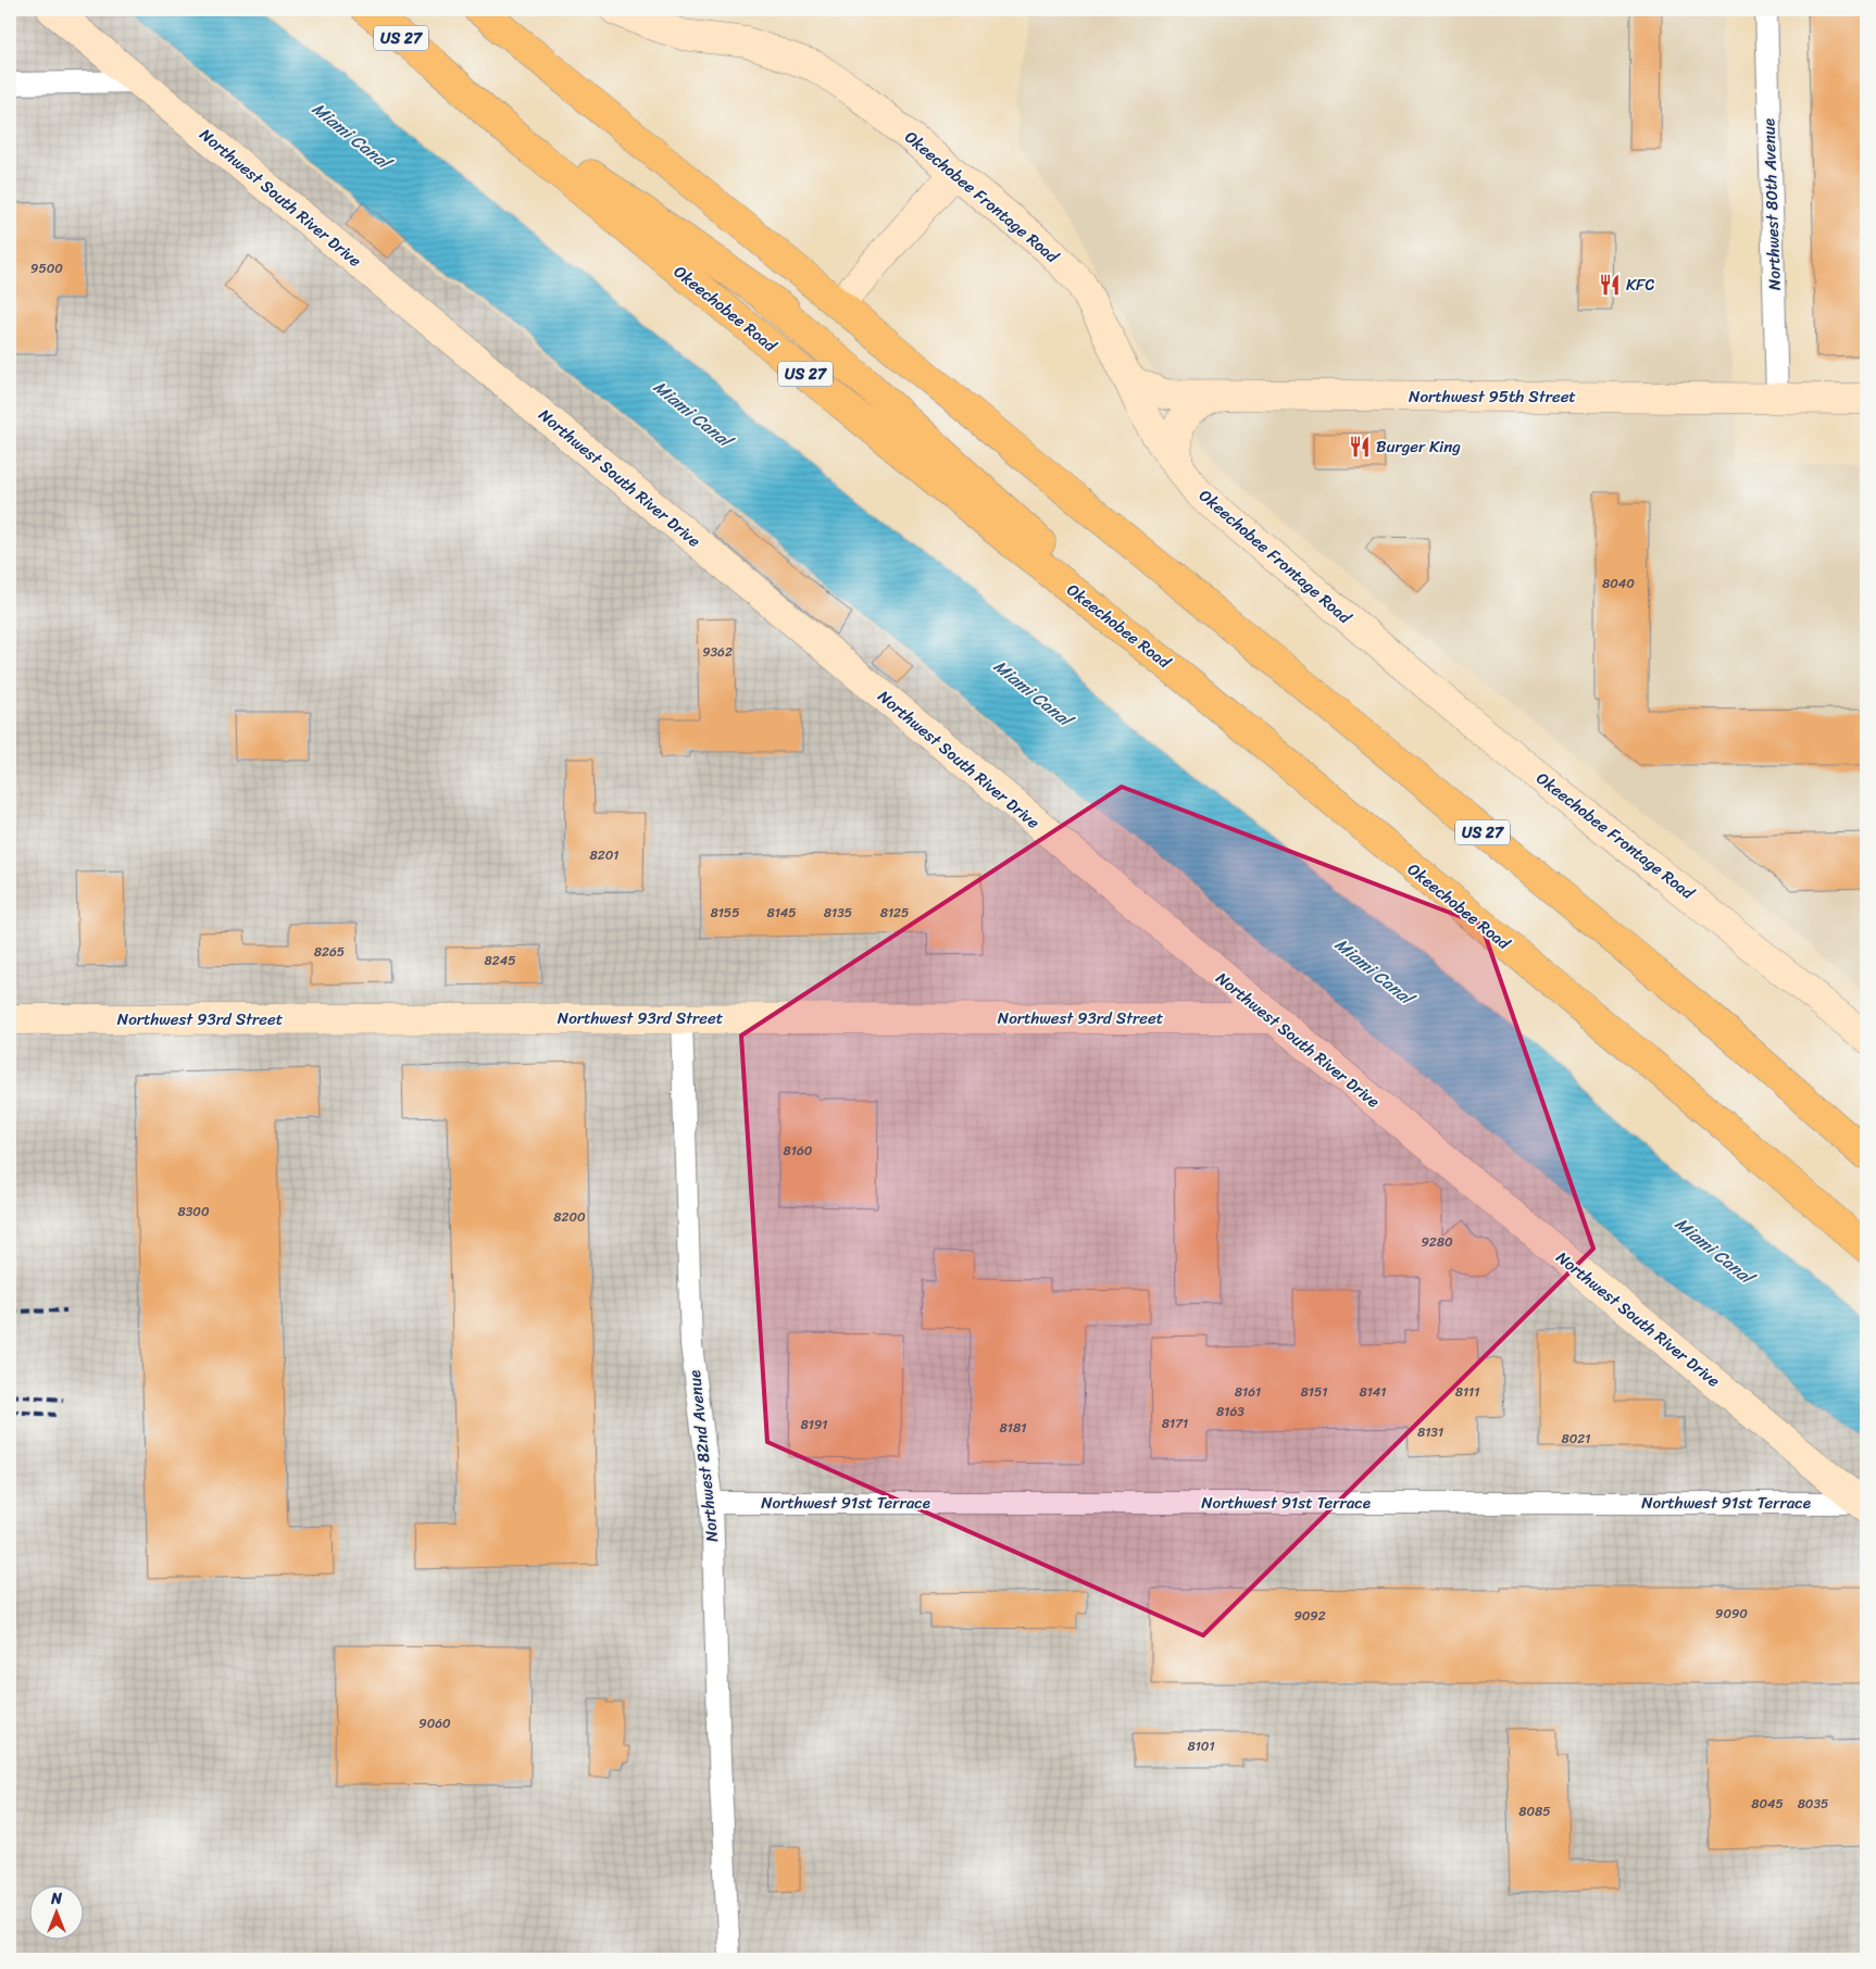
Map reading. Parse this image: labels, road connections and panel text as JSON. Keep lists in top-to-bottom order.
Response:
{
  "streets": {
    "highway": ["US 27", "Okeechobee Road"],
    "street": [
      "Okeechobee Frontage Road",
      "Northwest South River Drive",
      "Northwest 80th Avenue",
      "Northwest 95th Street",
      "Northwest 93rd Street",
      "Northwest 82nd Avenue",
      "Northwest 91st Terrace"
    ]
  },
  "crossings": [
    ["Okeechobee Frontage Road", "Northwest 95th Street"],
    ["Northwest South River Drive", "Northwest 93rd Street"],
    ["Northwest South River Drive", "Northwest 91st Terrace"],
    ["Northwest 80th Avenue", "Northwest 95th Street"],
    ["Northwest 93rd Street", "Northwest 82nd Avenue"],
    ["Northwest 82nd Avenue", "Northwest 91st Terrace"]
  ],
  "water": ["Miami Canal"],
  "places": {
    "restaurant": ["KFC", "Burger King"]
  },
  "house_numbers": [
    "9500",
    "8040",
    "9362",
    "8201",
    "8155",
    "8145",
    "8135",
    "8125",
    "8265",
    "8245",
    "8160",
    "8300",
    "8200",
    "9280",
    "8161",
    "8151",
    "8141",
    "8111",
    "8163",
    "8171",
    "8191",
    "8181",
    "8131",
    "8021",
    "9090",
    "9092",
    "9060",
    "8101",
    "8045",
    "8035",
    "8085"
  ],
  "north": "top"
}
